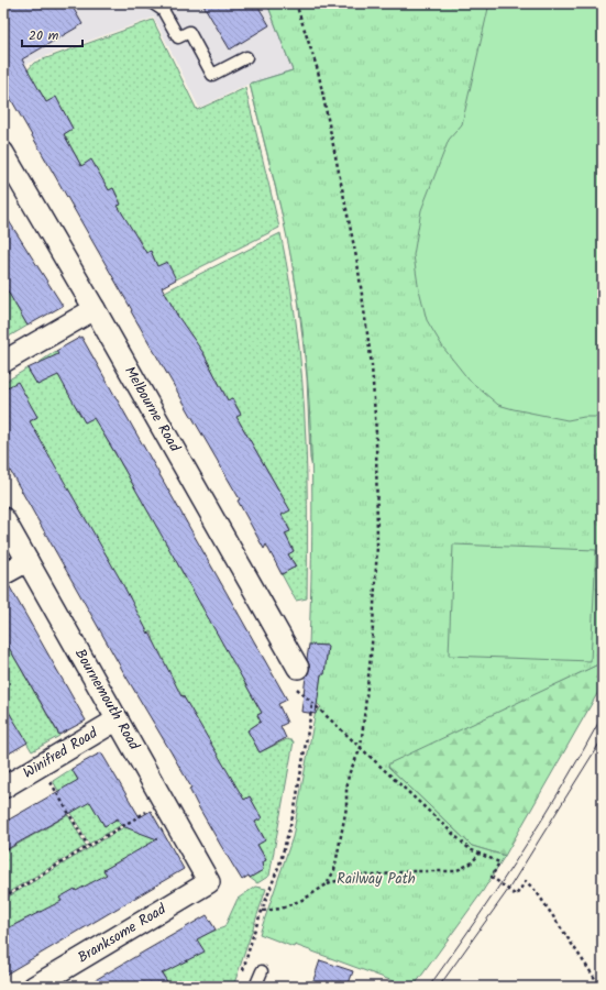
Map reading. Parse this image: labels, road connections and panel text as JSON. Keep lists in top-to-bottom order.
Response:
{
  "streets": {
    "street": [
      "Melbourne Road",
      "Bournemouth Road",
      "Winifred Road",
      "Branksome Road"
    ]
  },
  "crossings": [
    ["Bournemouth Road", "Winifred Road"],
    ["Bournemouth Road", "Branksome Road"]
  ],
  "parks": ["Railway Path"],
  "scale_bar": "20 m"
}
